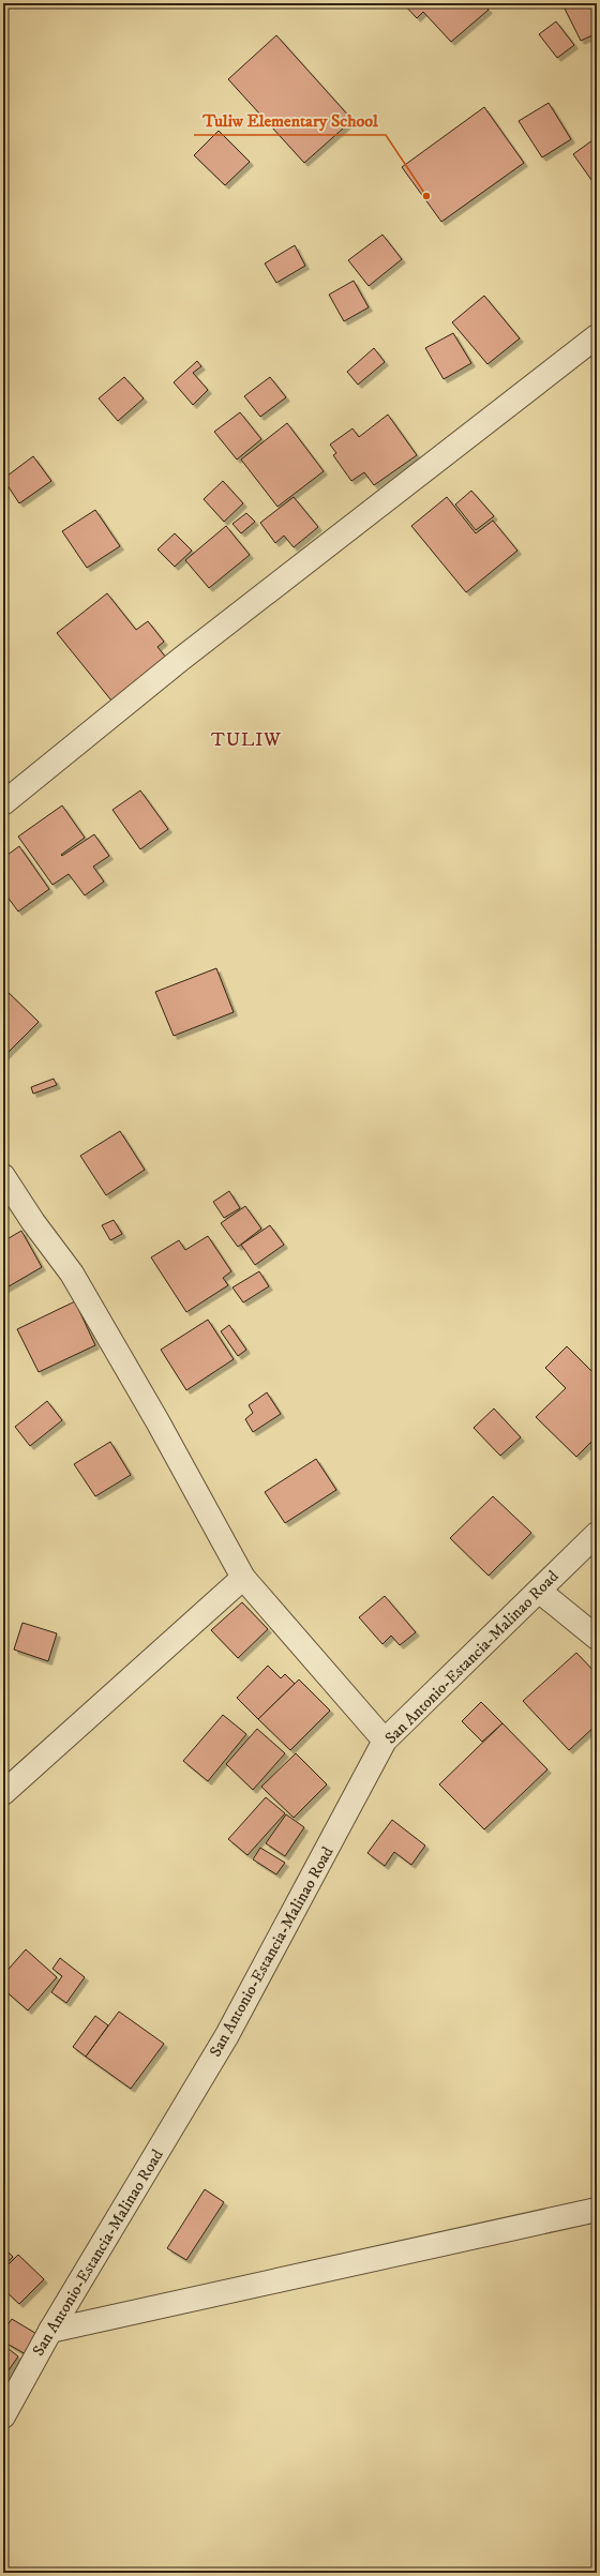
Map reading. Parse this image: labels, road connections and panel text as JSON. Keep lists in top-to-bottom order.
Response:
{
  "streets": {
    "street": ["San Antonio-Estancia-Malinao Road"]
  },
  "districts": ["TULIW"],
  "places": ["Tuliw Elementary School"]
}
